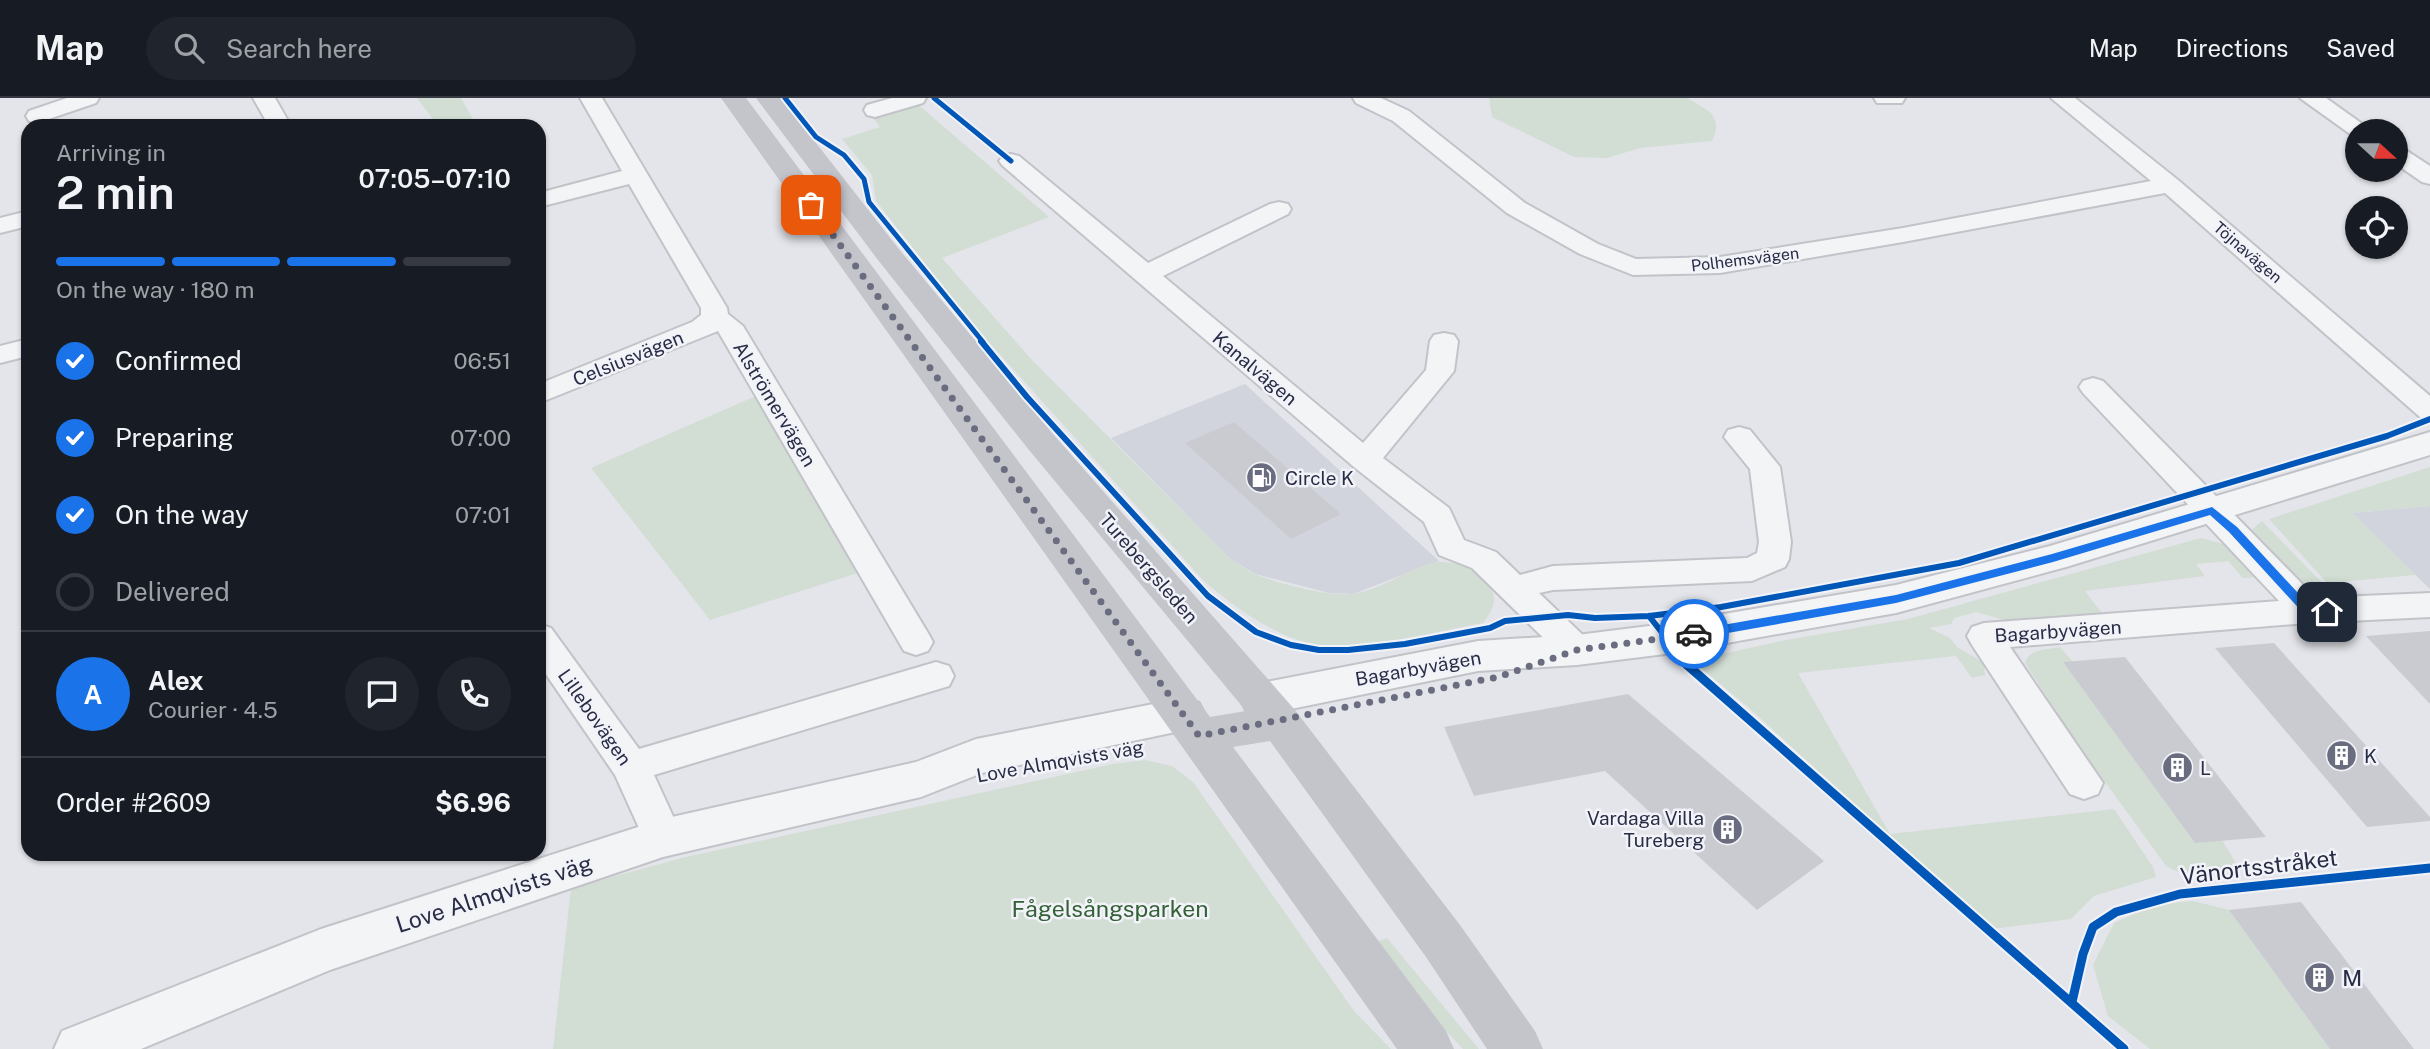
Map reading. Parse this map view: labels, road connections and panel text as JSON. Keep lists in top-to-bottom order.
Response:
{
  "streets": {
    "main road": ["Turebergsleden"],
    "street": [
      "Töjnavägen",
      "Polhemsvägen",
      "Celsiusvägen",
      "Kanalvägen",
      "Alströmervägen",
      "Bagarbyvägen",
      "Lillebovägen",
      "Love Almqvists väg"
    ],
    "cycle path": ["Vänortsstråket"]
  },
  "crossings": [
    ["Töjnavägen", "Polhemsvägen"],
    ["Celsiusvägen", "Alströmervägen"],
    ["Kanalvägen", "Bagarbyvägen"],
    ["Turebergsleden", "Bagarbyvägen"],
    ["Lillebovägen", "Love Almqvists väg"]
  ],
  "parks": ["Fågelsångsparken"],
  "places": {
    "fuel station": ["Circle K"],
    "building": [
      "K",
      "L",
      "Vardaga Villa Tureberg",
      "M"
    ]
  },
  "north": "right",
  "page": {
    "header": "Map",
    "search": "Search here",
    "nav": ["Map", "Directions", "Saved"],
    "heading": ["2 min", "Arriving in", "07:05–07:10"],
    "panel": [
      "Alex",
      "Courier · 4.5",
      "Order #2609",
      "$6.96"
    ],
    "bar": "On the way · 180 m",
    "list": [
      ["Confirmed", "06:51"],
      ["Preparing", "07:00"],
      ["On the way", "07:01"],
      "Delivered"
    ],
    "round": "A"
  }
}
